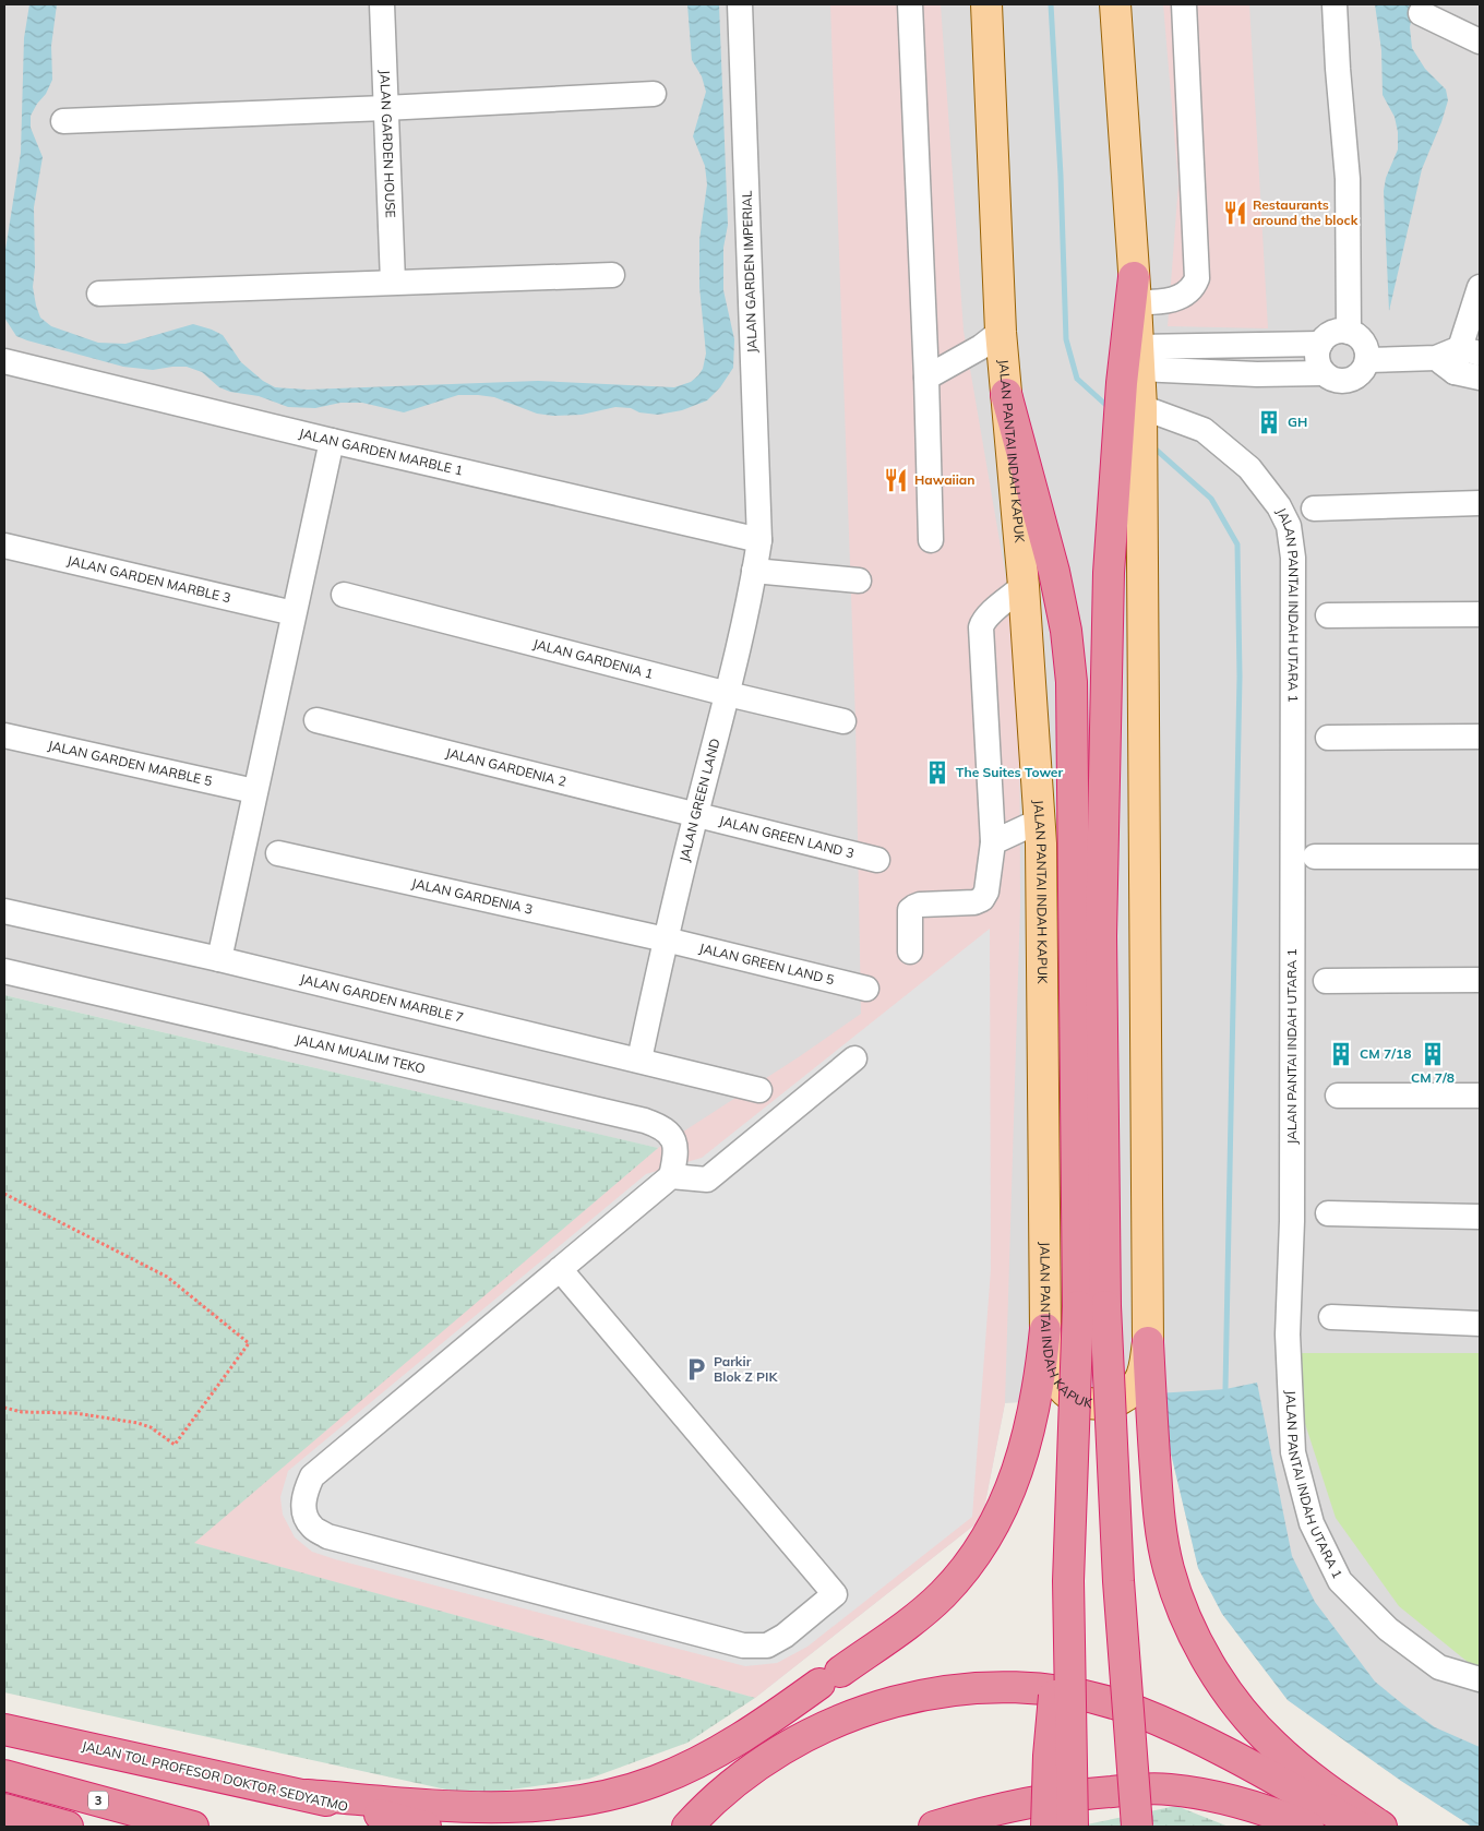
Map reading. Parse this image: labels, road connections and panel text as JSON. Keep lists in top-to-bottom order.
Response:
{
  "streets": {
    "highway": ["JALAN TOL PROFESOR DOKTOR SEDYATMO", "3"],
    "main road": ["JALAN PANTAI INDAH KAPUK"],
    "street": [
      "JALAN GARDEN HOUSE",
      "JALAN GARDEN IMPERIAL",
      "JALAN GARDEN MARBLE 1",
      "JALAN GARDEN MARBLE 3",
      "JALAN PANTAI INDAH UTARA 1",
      "JALAN GARDENIA 1",
      "JALAN GARDEN MARBLE 5",
      "JALAN GARDENIA 2",
      "JALAN GREEN LAND",
      "JALAN GREEN LAND 3",
      "JALAN GARDENIA 3",
      "JALAN GREEN LAND 5",
      "JALAN GARDEN MARBLE 7",
      "JALAN MUALIM TEKO"
    ]
  },
  "crossings": [
    ["JALAN GARDEN IMPERIAL", "JALAN GARDEN MARBLE 1"],
    ["JALAN GARDEN IMPERIAL", "JALAN GREEN LAND"],
    ["JALAN PANTAI INDAH KAPUK", "JALAN PANTAI INDAH UTARA 1"],
    ["JALAN GARDEN MARBLE 1", "JALAN GREEN LAND"],
    ["JALAN GARDENIA 1", "JALAN GREEN LAND"],
    ["JALAN GARDENIA 2", "JALAN GREEN LAND"],
    ["JALAN GARDENIA 2", "JALAN GREEN LAND 3"],
    ["JALAN GREEN LAND", "JALAN GREEN LAND 3"],
    ["JALAN GREEN LAND", "JALAN GARDENIA 3"],
    ["JALAN GREEN LAND", "JALAN GREEN LAND 5"],
    ["JALAN GREEN LAND", "JALAN GARDEN MARBLE 7"],
    ["JALAN GARDENIA 3", "JALAN GREEN LAND 5"]
  ],
  "places": {
    "restaurant": ["Restaurants around the block", "Hawaiian"],
    "building": [
      "GH",
      "The Suites Tower",
      "CM 7/18",
      "CM 7/8"
    ],
    "parking": ["Parkir Blok Z PIK"]
  }
}
